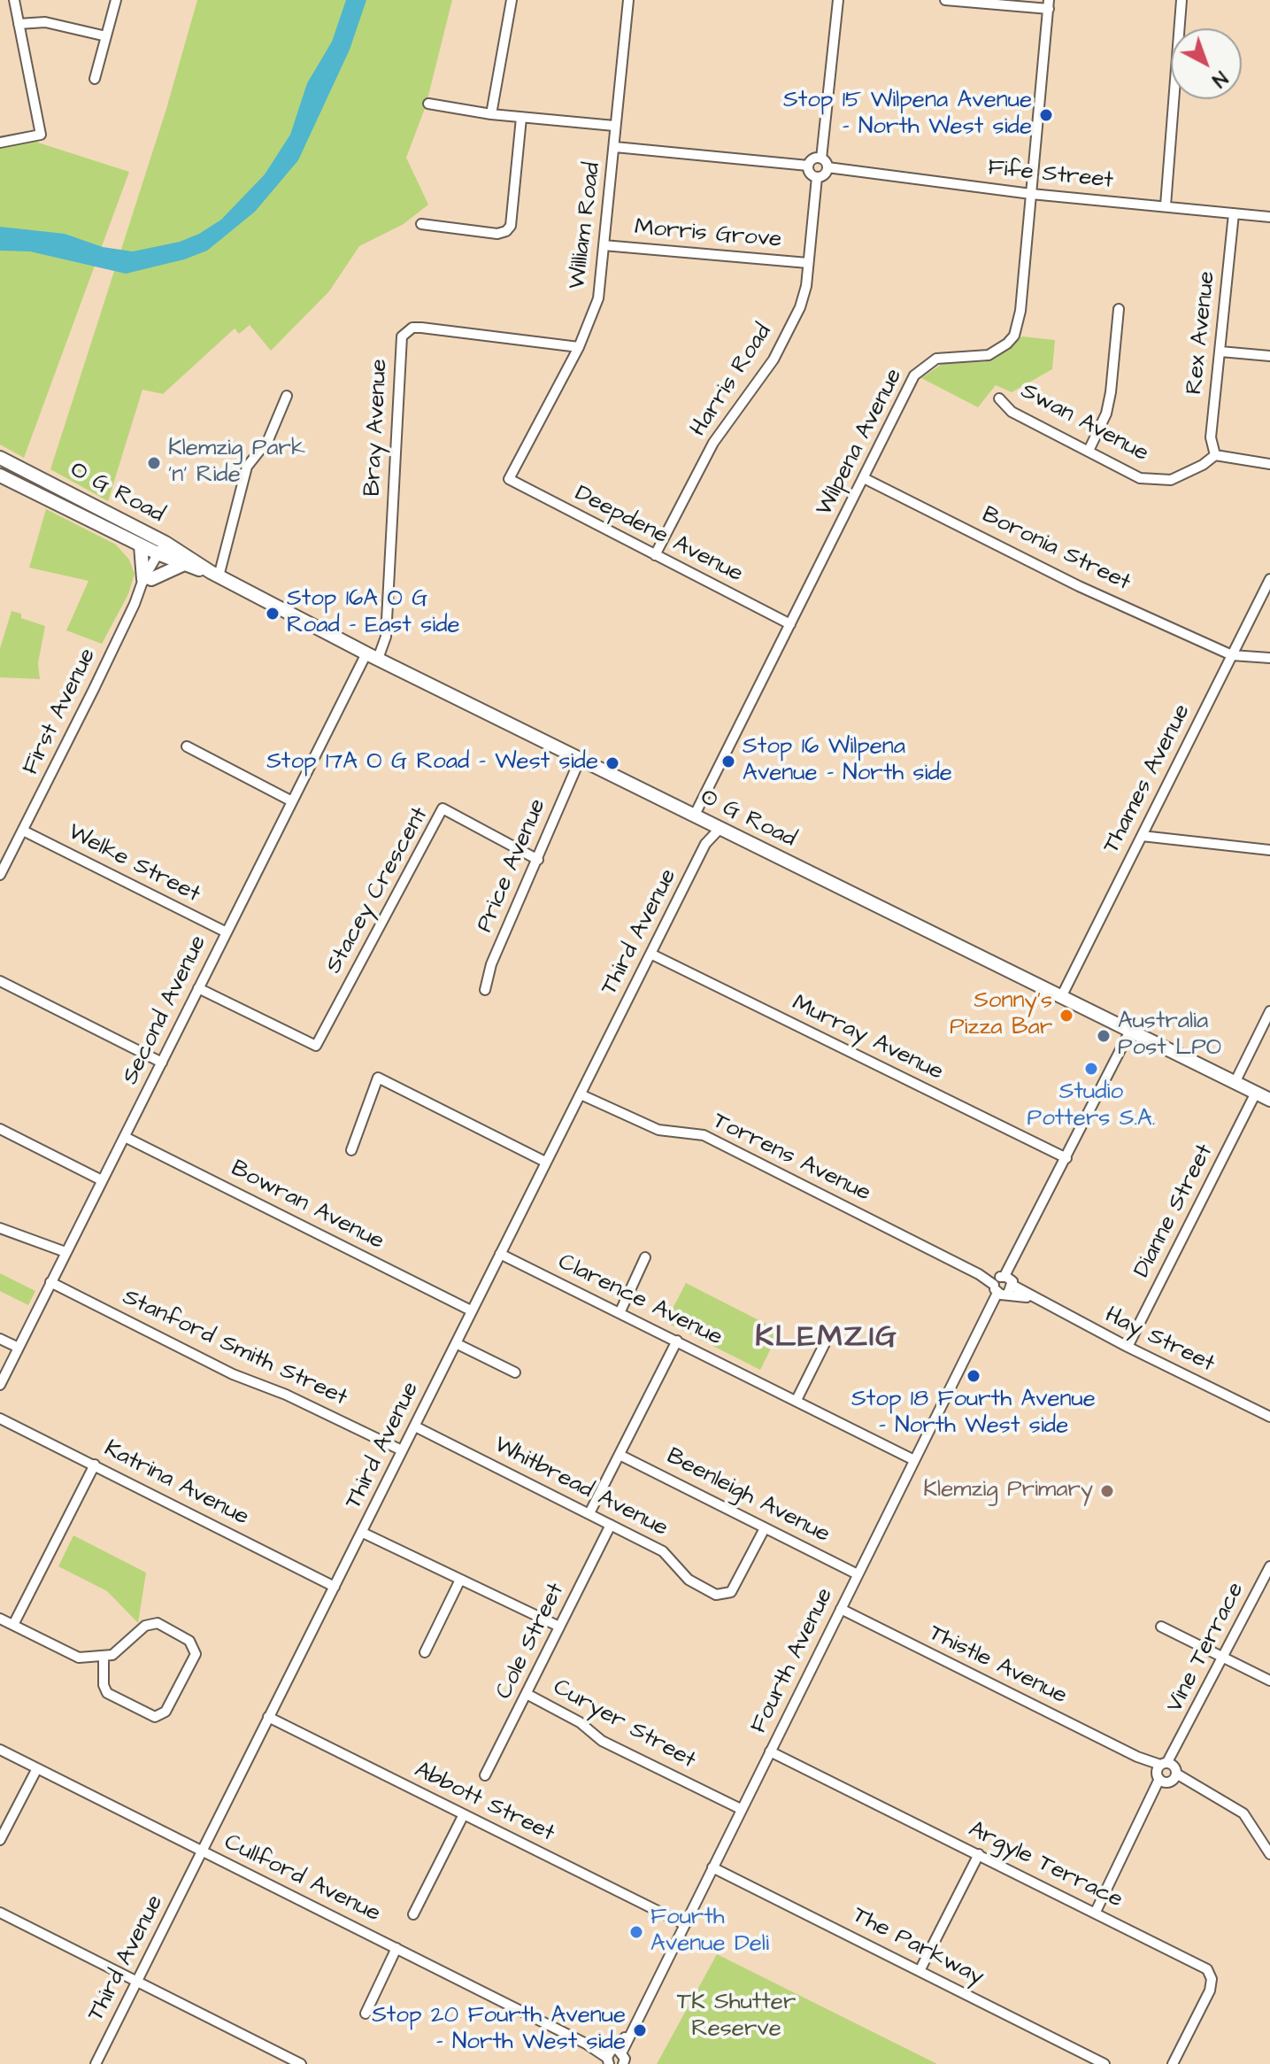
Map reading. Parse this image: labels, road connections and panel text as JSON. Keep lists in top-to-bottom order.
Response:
{
  "streets": {
    "main road": ["O G Road"],
    "street": [
      "Fife Street",
      "William Road",
      "Morris Grove",
      "Rex Avenue",
      "Harris Road",
      "Swan Avenue",
      "Bray Avenue",
      "Wilpena Avenue",
      "Deepdene Avenue",
      "Boronia Street",
      "First Avenue",
      "Thames Avenue",
      "Welke Street",
      "Price Avenue",
      "Stacey Crescent",
      "Third Avenue",
      "Second Avenue",
      "Murray Avenue",
      "Torrens Avenue",
      "Bowran Avenue",
      "Dianne Street",
      "Clarence Avenue",
      "Hay Street",
      "Stanford Smith Street",
      "Katrina Avenue",
      "Whitbread Avenue",
      "Beenleigh Avenue",
      "Cole Street",
      "Vine Terrace",
      "Fourth Avenue",
      "Thistle Avenue",
      "Curyer Street",
      "Abbott Street",
      "Argyle Terrace",
      "Cullford Avenue",
      "The Parkway"
    ]
  },
  "crossings": [
    ["Fife Street", "Rex Avenue"],
    ["Fife Street", "Harris Road"],
    ["Fife Street", "Wilpena Avenue"],
    ["William Road", "Morris Grove"],
    ["William Road", "Bray Avenue"],
    ["William Road", "Deepdene Avenue"],
    ["Morris Grove", "Harris Road"],
    ["Rex Avenue", "Swan Avenue"],
    ["Harris Road", "Deepdene Avenue"],
    ["Bray Avenue", "O G Road"],
    ["Bray Avenue", "Second Avenue"],
    ["Wilpena Avenue", "O G Road"],
    ["Wilpena Avenue", "Deepdene Avenue"],
    ["Wilpena Avenue", "Boronia Street"],
    ["Wilpena Avenue", "Third Avenue"],
    ["O G Road", "First Avenue"],
    ["O G Road", "Thames Avenue"],
    ["O G Road", "Price Avenue"],
    ["O G Road", "Third Avenue"],
    ["O G Road", "Second Avenue"],
    ["O G Road", "Dianne Street"],
    ["O G Road", "Fourth Avenue"],
    ["Boronia Street", "Thames Avenue"],
    ["First Avenue", "Welke Street"],
    ["Welke Street", "Second Avenue"],
    ["Price Avenue", "Stacey Crescent"],
    ["Stacey Crescent", "Second Avenue"],
    ["Third Avenue", "Murray Avenue"],
    ["Third Avenue", "Torrens Avenue"],
    ["Third Avenue", "Bowran Avenue"],
    ["Third Avenue", "Clarence Avenue"],
    ["Third Avenue", "Stanford Smith Street"],
    ["Third Avenue", "Katrina Avenue"],
    ["Third Avenue", "Whitbread Avenue"],
    ["Third Avenue", "Abbott Street"],
    ["Third Avenue", "Cullford Avenue"],
    ["Second Avenue", "Bowran Avenue"],
    ["Second Avenue", "Stanford Smith Street"],
    ["Murray Avenue", "Fourth Avenue"],
    ["Torrens Avenue", "Hay Street"],
    ["Torrens Avenue", "Fourth Avenue"],
    ["Dianne Street", "Hay Street"],
    ["Clarence Avenue", "Fourth Avenue"],
    ["Hay Street", "Fourth Avenue"],
    ["Whitbread Avenue", "Beenleigh Avenue"],
    ["Whitbread Avenue", "Cole Street"],
    ["Beenleigh Avenue", "Fourth Avenue"],
    ["Cole Street", "Curyer Street"],
    ["Vine Terrace", "Thistle Avenue"],
    ["Vine Terrace", "Argyle Terrace"],
    ["Fourth Avenue", "Thistle Avenue"],
    ["Fourth Avenue", "Curyer Street"],
    ["Fourth Avenue", "Abbott Street"],
    ["Fourth Avenue", "Argyle Terrace"],
    ["Fourth Avenue", "Cullford Avenue"],
    ["Fourth Avenue", "The Parkway"]
  ],
  "districts": ["KLEMZIG"],
  "parks": ["TK Shutter Reserve"],
  "places": [
    "Stop 15 Wilpena Avenue - North West side",
    "Klemzig Park 'n' Ride",
    "Stop 16A O G Road - East side",
    "Stop 16 Wilpena Avenue - North side",
    "Stop 17A O G Road - West side",
    "Sonny's Pizza Bar",
    "Australia Post LPO",
    "Studio Potters S.A.",
    "Stop 18 Fourth Avenue - North West side",
    "Klemzig Primary",
    "Fourth Avenue Deli",
    "Stop 20 Fourth Avenue - North West side"
  ],
  "north": "bottom right"
}
